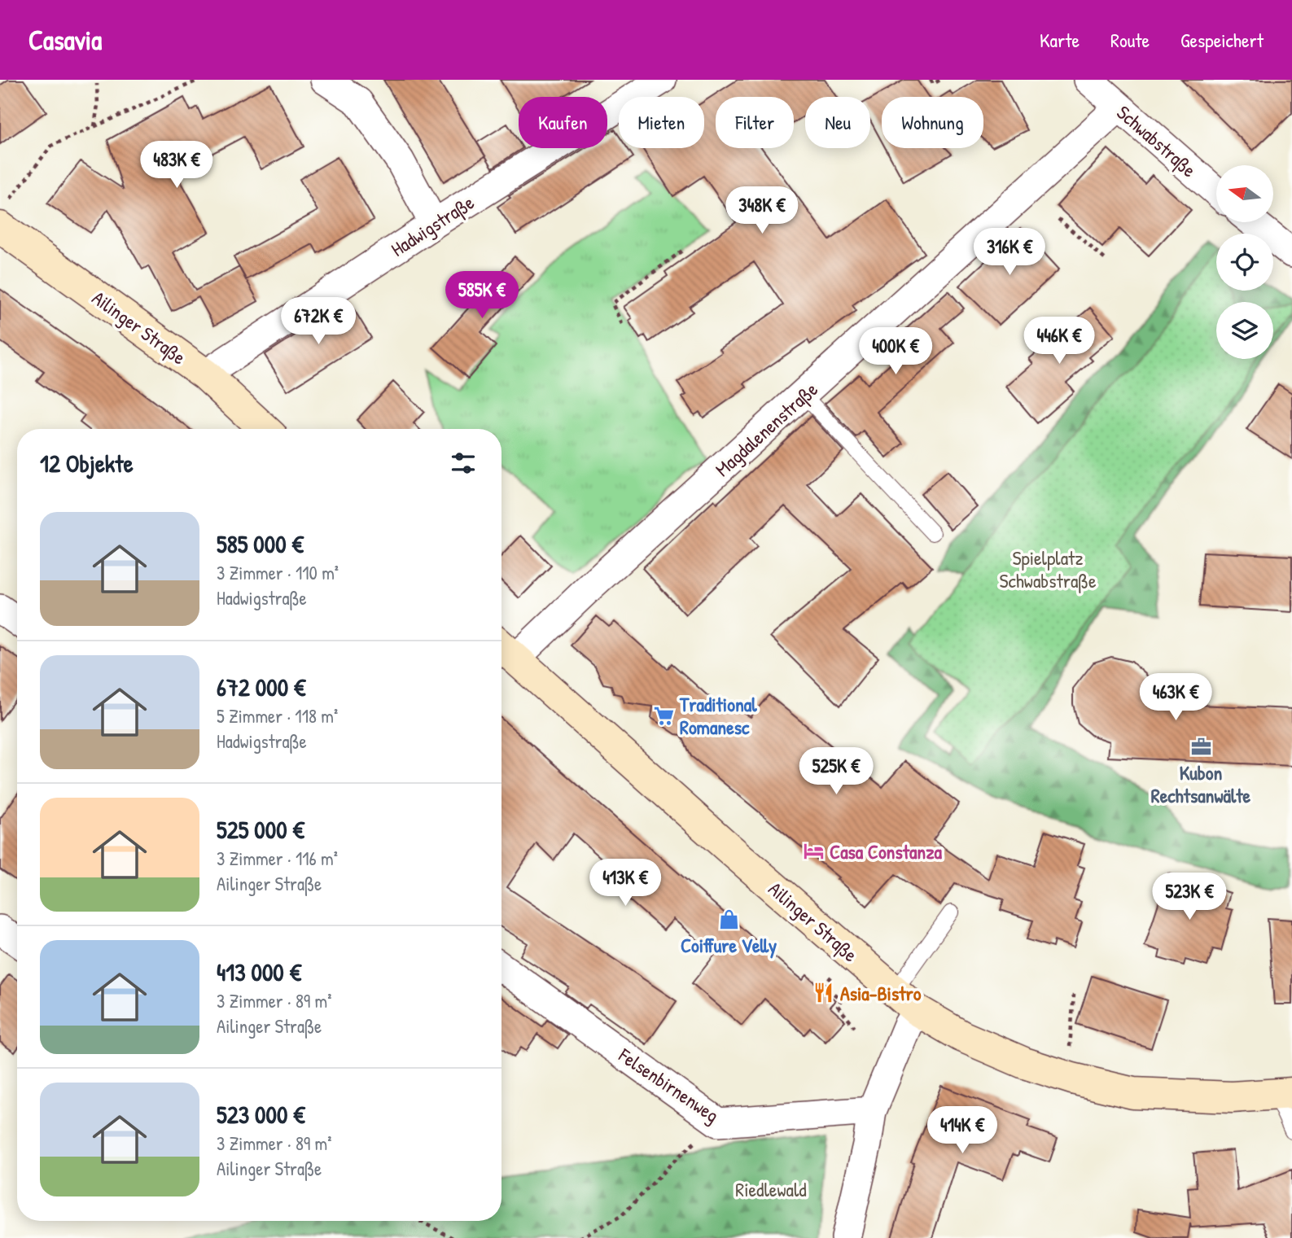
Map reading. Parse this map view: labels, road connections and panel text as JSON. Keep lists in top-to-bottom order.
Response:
{
  "streets": {
    "main road": ["Ailinger Straße"],
    "street": [
      "Schwabstraße",
      "Hadwigstraße",
      "Magdalenenstraße",
      "Felsenbirnenweg"
    ]
  },
  "crossings": [
    ["Schwabstraße", "Magdalenenstraße"],
    ["Hadwigstraße", "Ailinger Straße"],
    ["Ailinger Straße", "Magdalenenstraße"]
  ],
  "parks": ["Spielplatz Schwabstraße", "Riedlewald"],
  "places": {
    "supermarket": ["Traditional Romanesc"],
    "office": ["Kubon Rechtsanwälte"],
    "hotel": ["Casa Constanza"],
    "shop": ["Coiffure Velly"],
    "restaurant": ["Asia-Bistro"]
  },
  "north": "left",
  "page": {
    "header": "Casavia",
    "nav": ["Karte", "Route", "Gespeichert"],
    "chip": [
      "Kaufen",
      "Mieten",
      "Filter",
      "Neu",
      "Wohnung"
    ],
    "price": [
      "483K €",
      "348K €",
      "316K €",
      "585K €",
      "672K €",
      "446K €",
      "400K €",
      "463K €",
      "525K €",
      "413K €",
      "523K €",
      "414K €"
    ],
    "heading": "12 Objekte",
    "list": [
      {
        "name": "585 000 €",
        "note": "3 Zimmer · 110 m² · Hadwigstraße"
      },
      {
        "name": "672 000 €",
        "note": "5 Zimmer · 118 m² · Hadwigstraße"
      },
      {
        "name": "525 000 €",
        "note": "3 Zimmer · 116 m² · Ailinger Straße"
      },
      {
        "name": "413 000 €",
        "note": "3 Zimmer · 89 m² · Ailinger Straße"
      },
      {
        "name": "523 000 €",
        "note": "3 Zimmer · 89 m² · Ailinger Straße"
      }
    ]
  }
}
